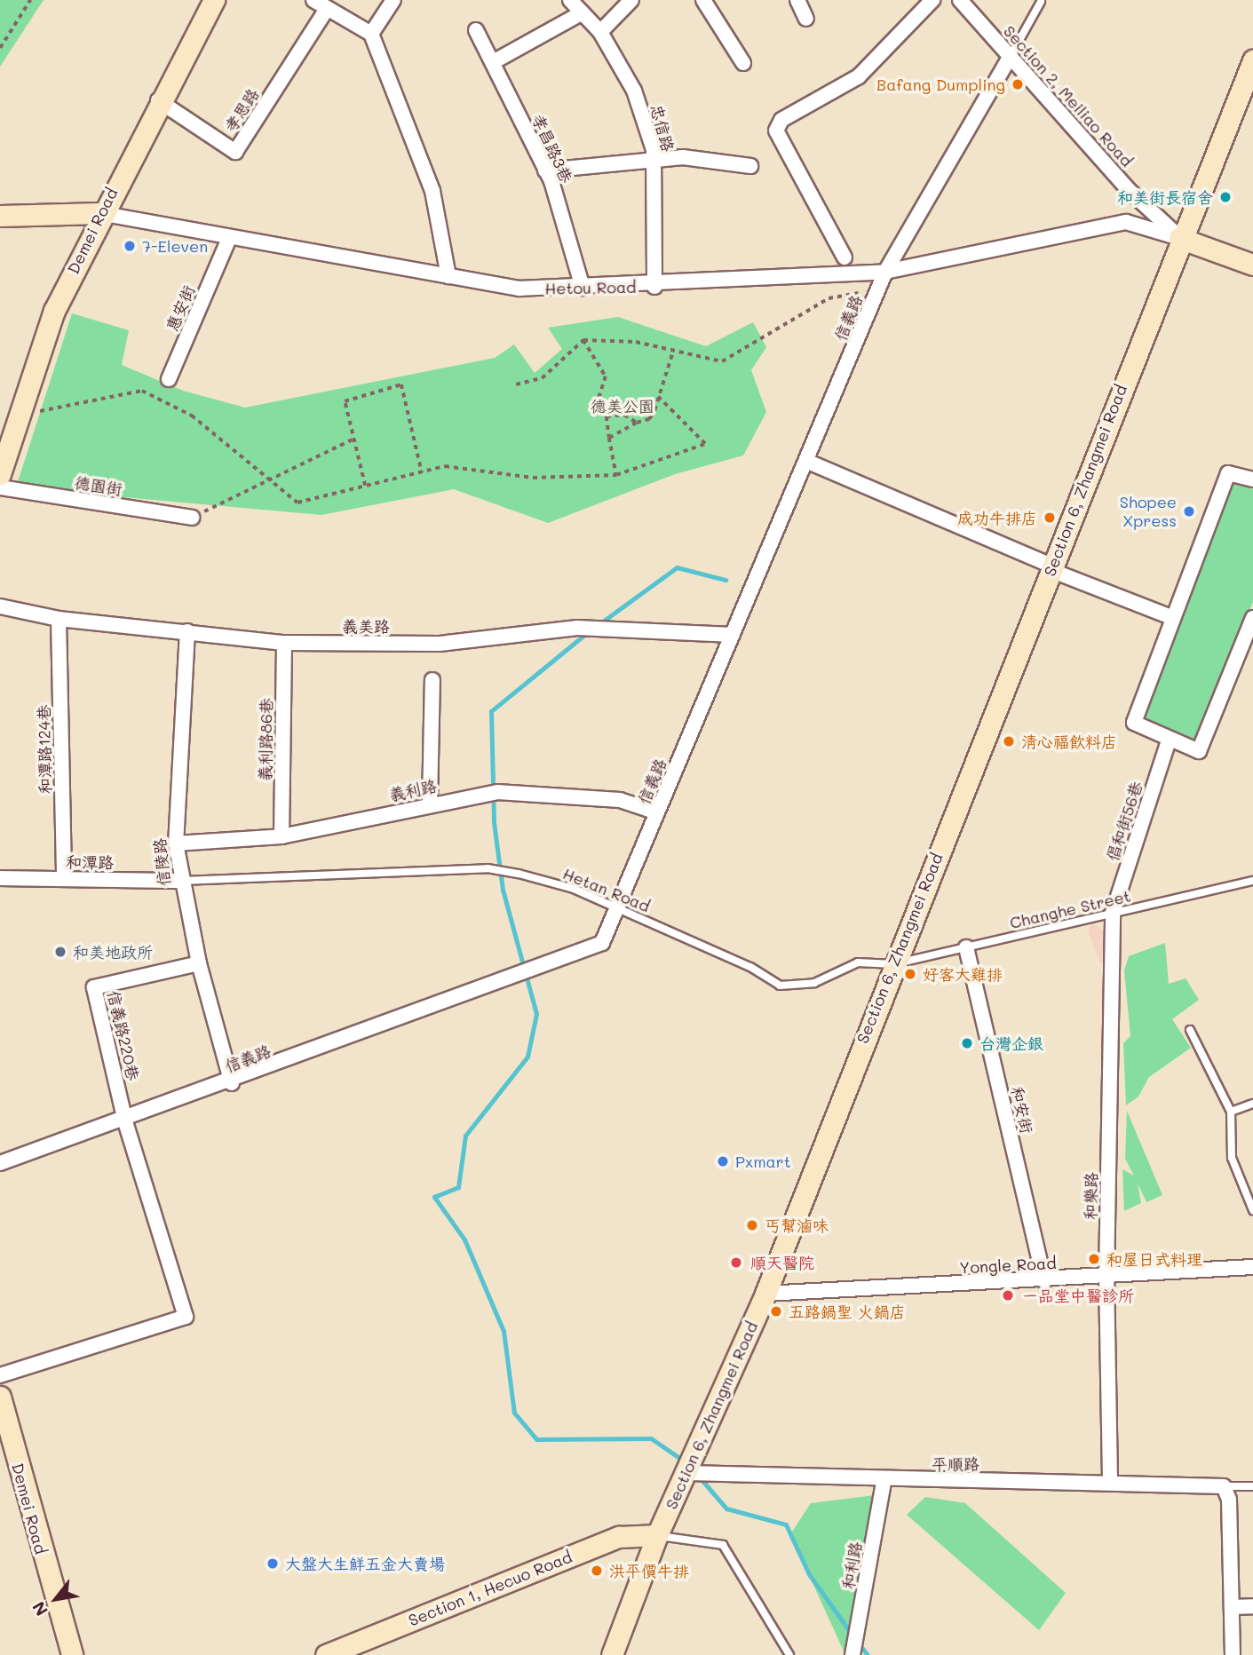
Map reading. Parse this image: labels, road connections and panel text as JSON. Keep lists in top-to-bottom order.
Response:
{
  "streets": {
    "street": [
      "Section 2, Meiliao Road",
      "孝思路",
      "忠信路",
      "孝昌路3巷",
      "Demei Road",
      "Hetou Road",
      "惠安街",
      "信義路",
      "Section 6, Zhangmei Road",
      "德園街",
      "義美路",
      "義利路86巷",
      "和潭路124巷",
      "義利路",
      "倡和街56巷",
      "和潭路",
      "信陵路",
      "信義路220巷",
      "和安街",
      "和樂路",
      "Yongle Road",
      "平順路",
      "和利路",
      "Section 1, Hecuo Road"
    ],
    "lane": ["Hetan Road", "Changhe Street"]
  },
  "crossings": [
    ["Section 2, Meiliao Road", "Hetou Road"],
    ["Section 2, Meiliao Road", "信義路"],
    ["Section 2, Meiliao Road", "Section 6, Zhangmei Road"],
    ["孝思路", "Demei Road"],
    ["忠信路", "Hetou Road"],
    ["孝昌路3巷", "Hetou Road"],
    ["Demei Road", "Hetou Road"],
    ["Hetou Road", "惠安街"],
    ["Hetou Road", "信義路"],
    ["Hetou Road", "Section 6, Zhangmei Road"],
    ["信義路", "義美路"],
    ["信義路", "義利路"],
    ["信義路", "信陵路"],
    ["信義路", "Hetan Road"],
    ["信義路", "信義路220巷"],
    ["Section 6, Zhangmei Road", "Hetan Road"],
    ["Section 6, Zhangmei Road", "Changhe Street"],
    ["Section 6, Zhangmei Road", "Yongle Road"],
    ["Section 6, Zhangmei Road", "平順路"],
    ["Section 6, Zhangmei Road", "Section 1, Hecuo Road"],
    ["義美路", "義利路86巷"],
    ["義美路", "和潭路124巷"],
    ["義美路", "信陵路"],
    ["義利路86巷", "義利路"],
    ["和潭路124巷", "和潭路"],
    ["義利路", "信陵路"],
    ["倡和街56巷", "Changhe Street"],
    ["倡和街56巷", "和樂路"],
    ["和潭路", "信陵路"],
    ["和潭路", "Hetan Road"],
    ["信陵路", "Hetan Road"],
    ["信陵路", "信義路220巷"],
    ["Hetan Road", "Changhe Street"],
    ["Changhe Street", "和安街"],
    ["Changhe Street", "和樂路"],
    ["和安街", "Yongle Road"],
    ["和樂路", "Yongle Road"],
    ["和樂路", "平順路"],
    ["平順路", "和利路"]
  ],
  "parks": ["德美公園"],
  "places": [
    "Bafang Dumpling",
    "和美街長宿舍",
    "7-Eleven",
    "Shopee Xpress",
    "成功牛排店",
    "清心福飲料店",
    "和美地政所",
    "好客大雞排",
    "台灣企銀",
    "Pxmart",
    "丐幫滷味",
    "和屋日式料理",
    "順天醫院",
    "ㄧ品堂中醫診所",
    "五路鍋聖 火鍋店",
    "大盤大生鮮五金大賣場",
    "洪平價牛排"
  ],
  "north": "bottom left"
}
